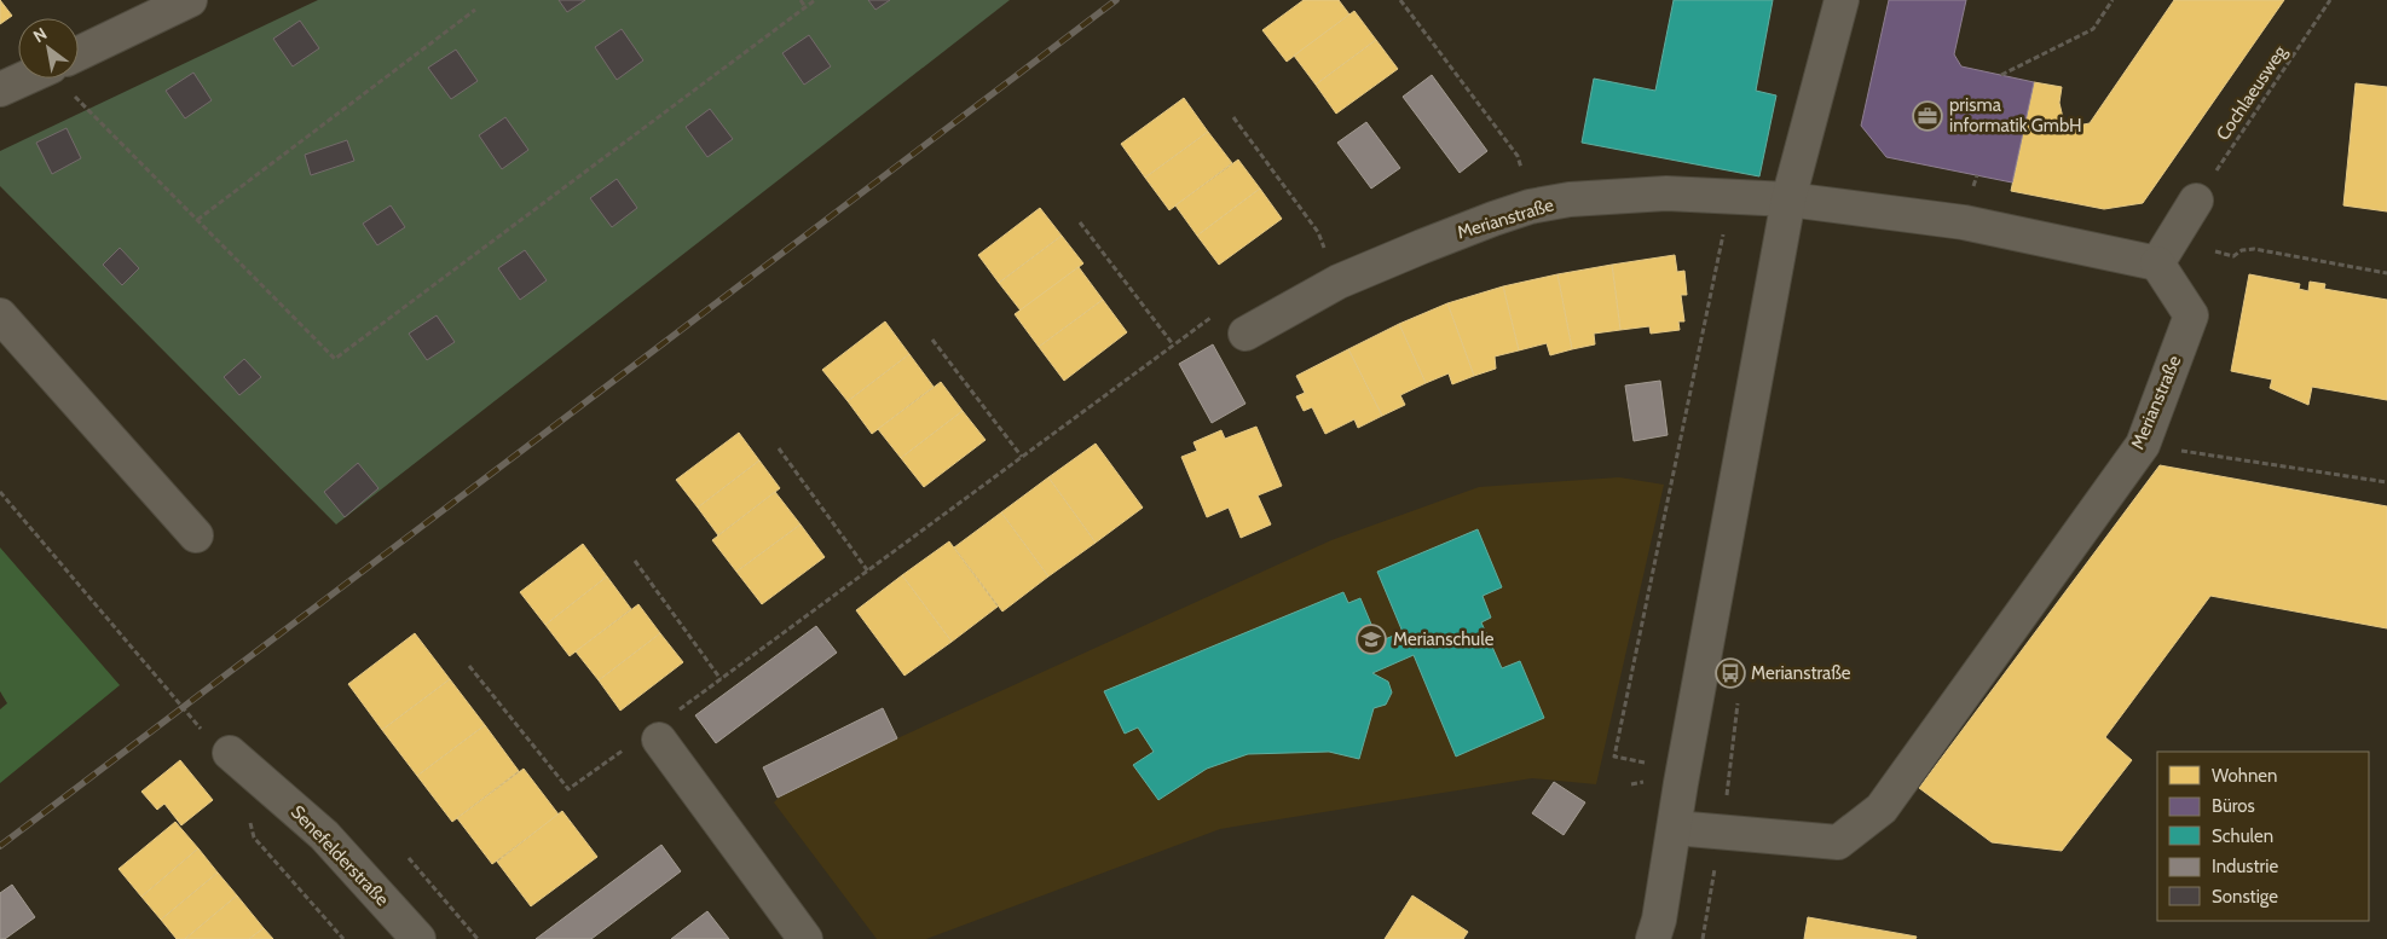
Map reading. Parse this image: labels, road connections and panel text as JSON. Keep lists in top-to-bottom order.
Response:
{
  "streets": {
    "street": ["Merianstraße", "Senefelderstraße"],
    "path": ["Cochlaeusweg"]
  },
  "places": {
    "office": ["prisma informatik GmbH"],
    "school or university": ["Merianschule"],
    "bus stop": ["Merianstraße"]
  },
  "legend": [
    "Wohnen",
    "Büros",
    "Schulen",
    "Industrie",
    "Sonstige"
  ],
  "north": "top left"
}
